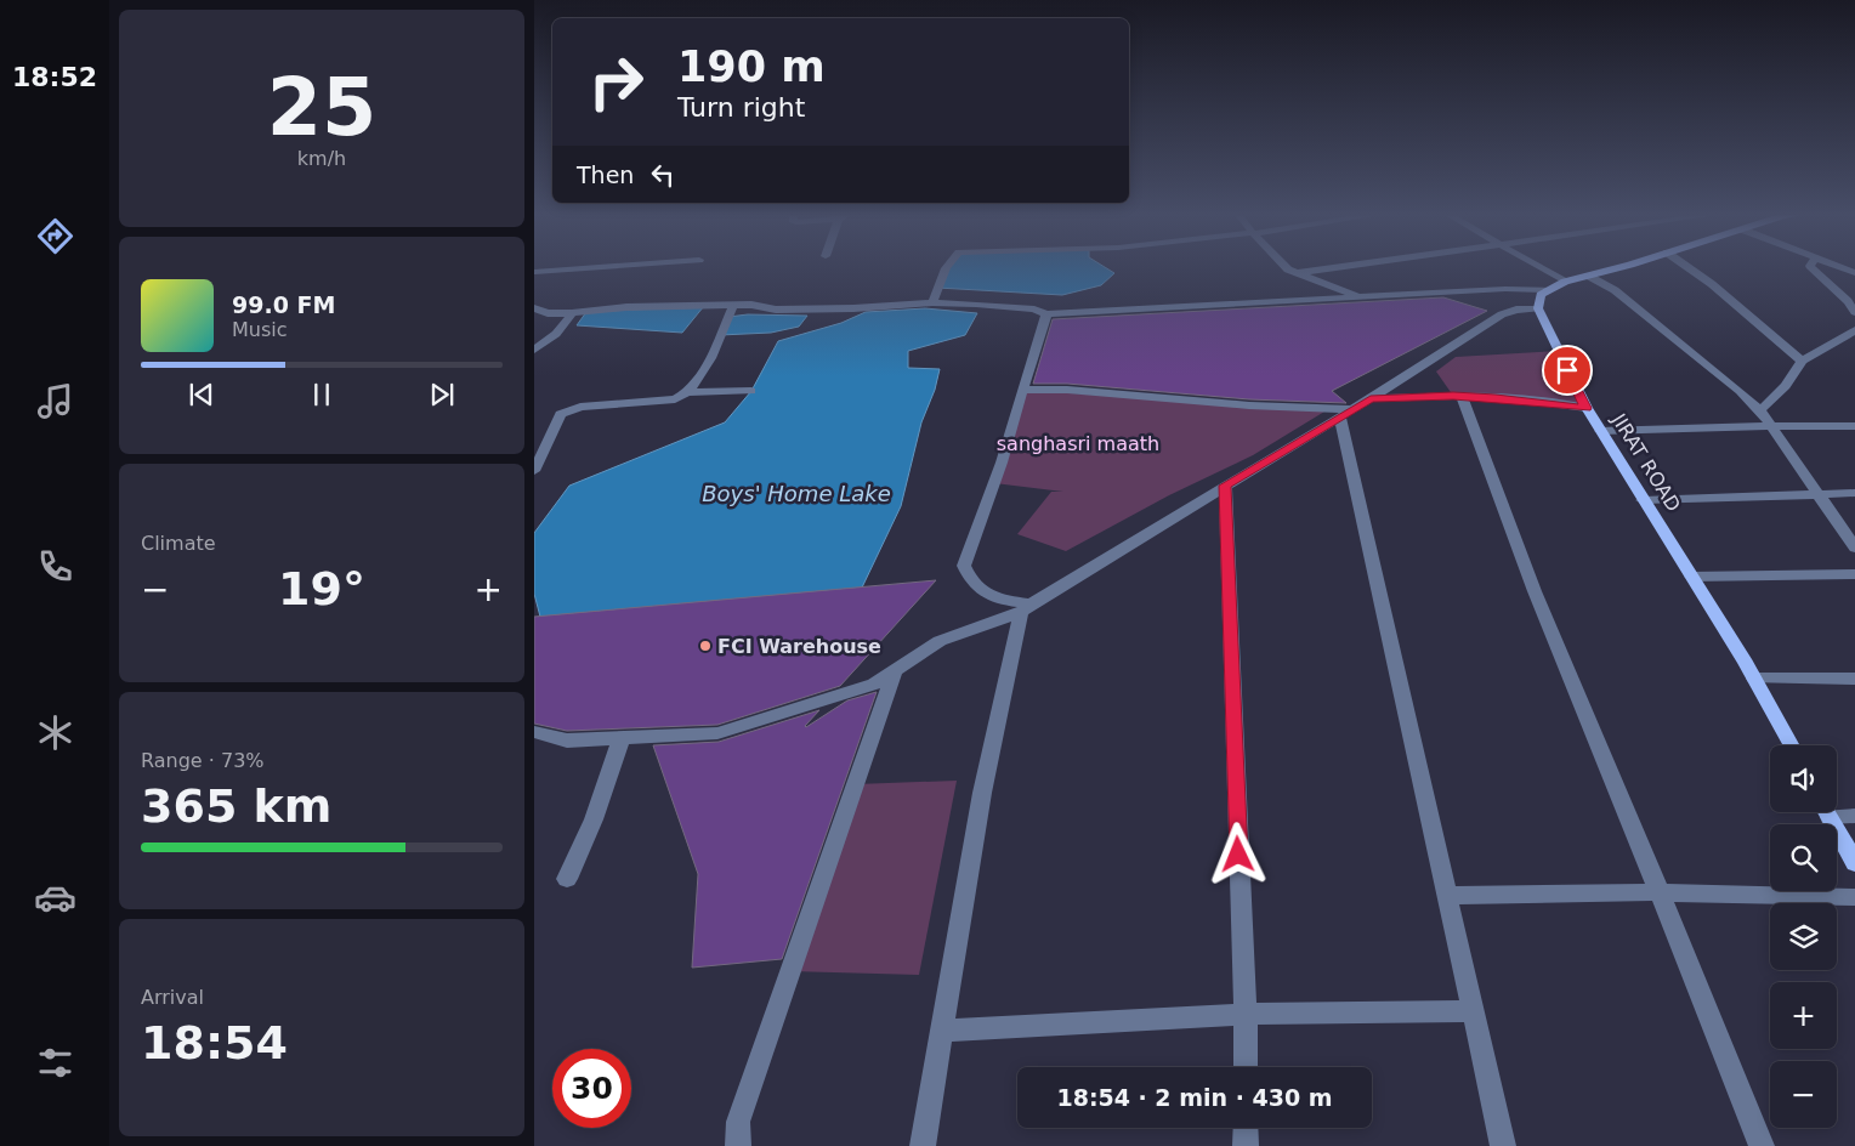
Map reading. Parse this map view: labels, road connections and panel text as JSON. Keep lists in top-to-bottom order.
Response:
{
  "streets": {
    "main road": ["JIRAT ROAD"]
  },
  "water": ["Boys' Home Lake"],
  "parks": ["sanghasri maath"],
  "places": ["FCI Warehouse"],
  "page": {
    "tabs": "18:52",
    "tile": [
      ["25", "km/h"],
      "Climate",
      ["Range · 73%", "365 km"],
      ["Arrival", "18:54"]
    ],
    "turn": ["190 m", "Turn right"],
    "then": "Then",
    "song": ["99.0 FM", "Music"],
    "heat": ["−", "19°", "+"],
    "map_buttons": ["+", "−"],
    "limit": "30",
    "trip": "18:54 · 2 min · 430 m"
  }
}
